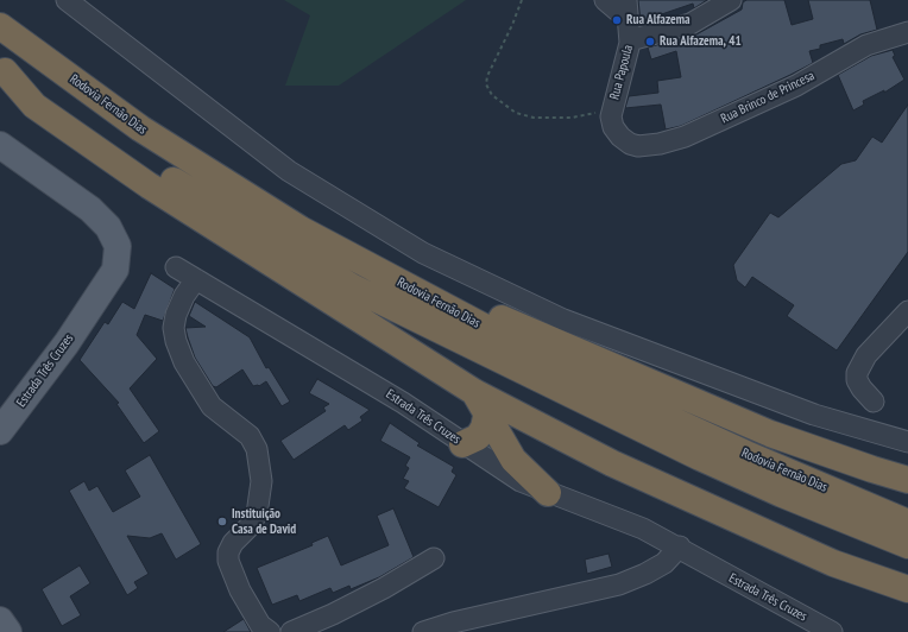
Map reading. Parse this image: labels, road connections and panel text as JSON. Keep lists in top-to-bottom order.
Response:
{
  "streets": {
    "highway": ["Rodovia Fernão Dias"],
    "main road": ["Estrada Três Cruzes"],
    "street": ["Rua Papoula", "Rua Brinco de Princesa"]
  },
  "crossings": [
    ["Rua Papoula", "Rua Brinco de Princesa"]
  ],
  "places": ["Rua Alfazema", "Rua Alfazema, 41", "Instituição Casa de David"]
}
